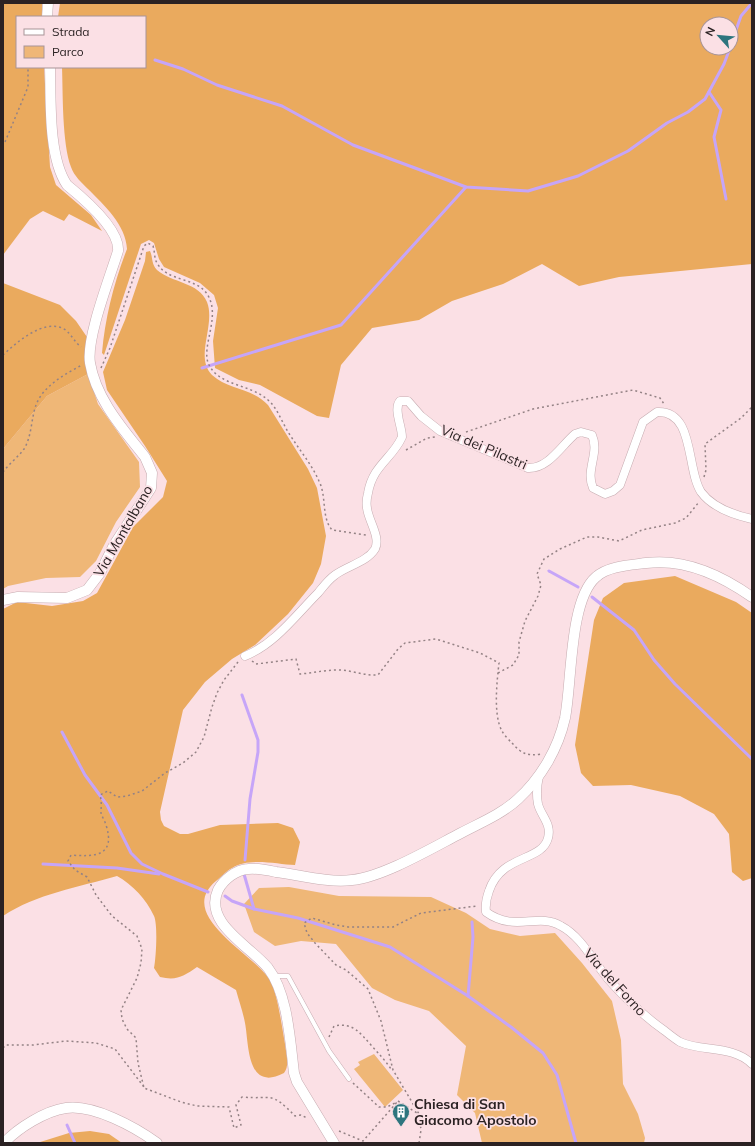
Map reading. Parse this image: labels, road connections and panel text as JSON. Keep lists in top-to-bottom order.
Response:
{
  "streets": {
    "street": ["Via dei Pilastri", "Via Montalbano", "Via del Forno"]
  },
  "places": {
    "building": ["Chiesa di San Giacomo Apostolo"]
  },
  "legend": ["Strada", "Parco"],
  "north": "top left"
}
